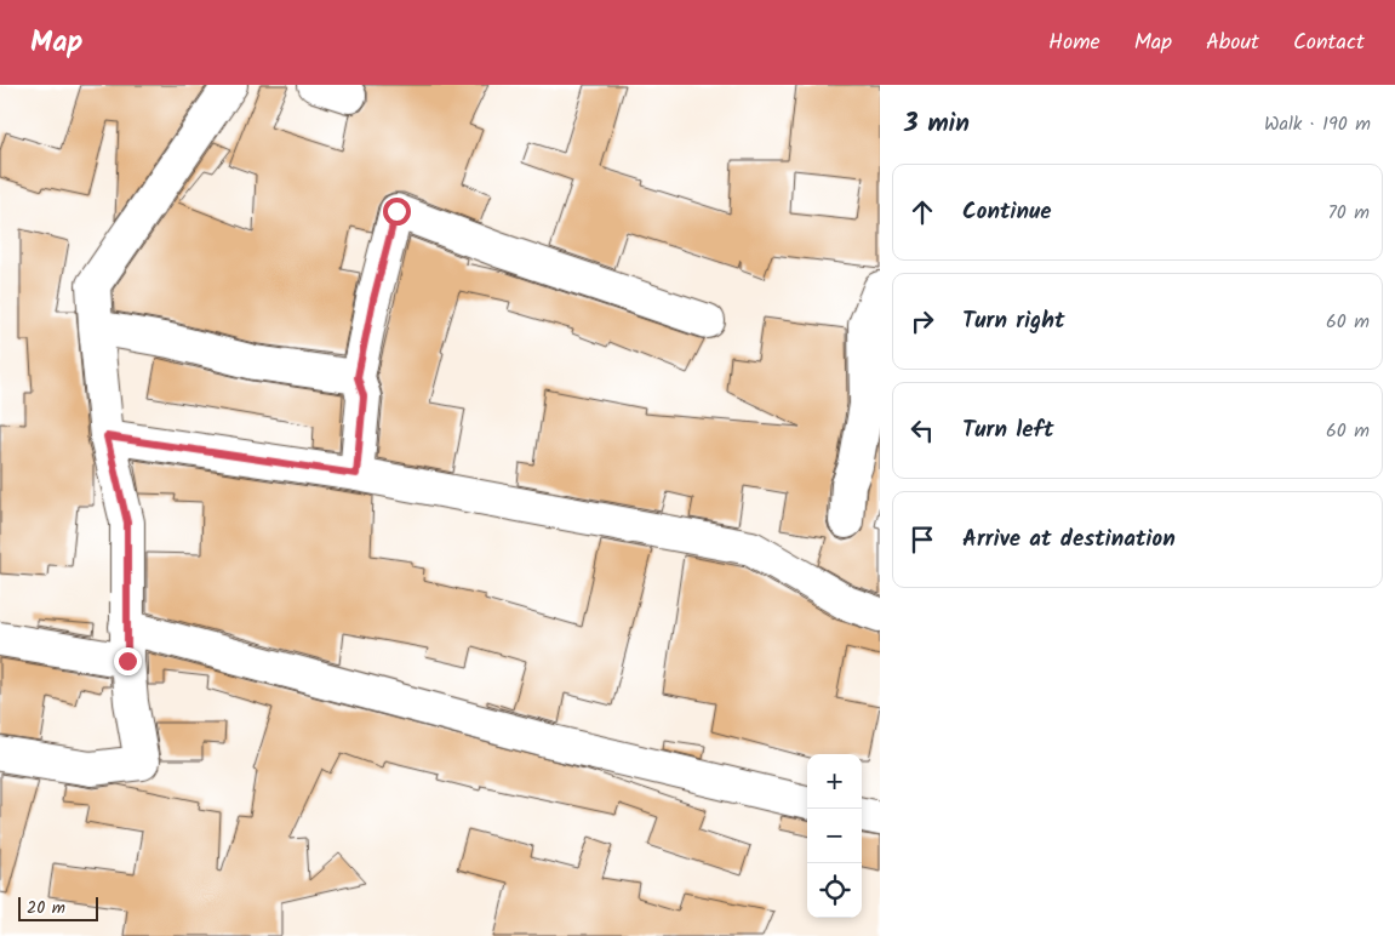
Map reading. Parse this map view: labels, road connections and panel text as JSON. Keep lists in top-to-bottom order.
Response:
{
  "scale_bar": "20 m",
  "page": {
    "header": "Map",
    "nav": [
      "Home",
      "Map",
      "About",
      "Contact"
    ],
    "heading": ["3 min", "Walk · 190 m"],
    "list": [
      ["Continue", "70 m"],
      ["Turn right", "60 m"],
      ["Turn left", "60 m"],
      "Arrive at destination"
    ],
    "map_buttons": ["+", "−"],
    "scale": "20 m"
  }
}
